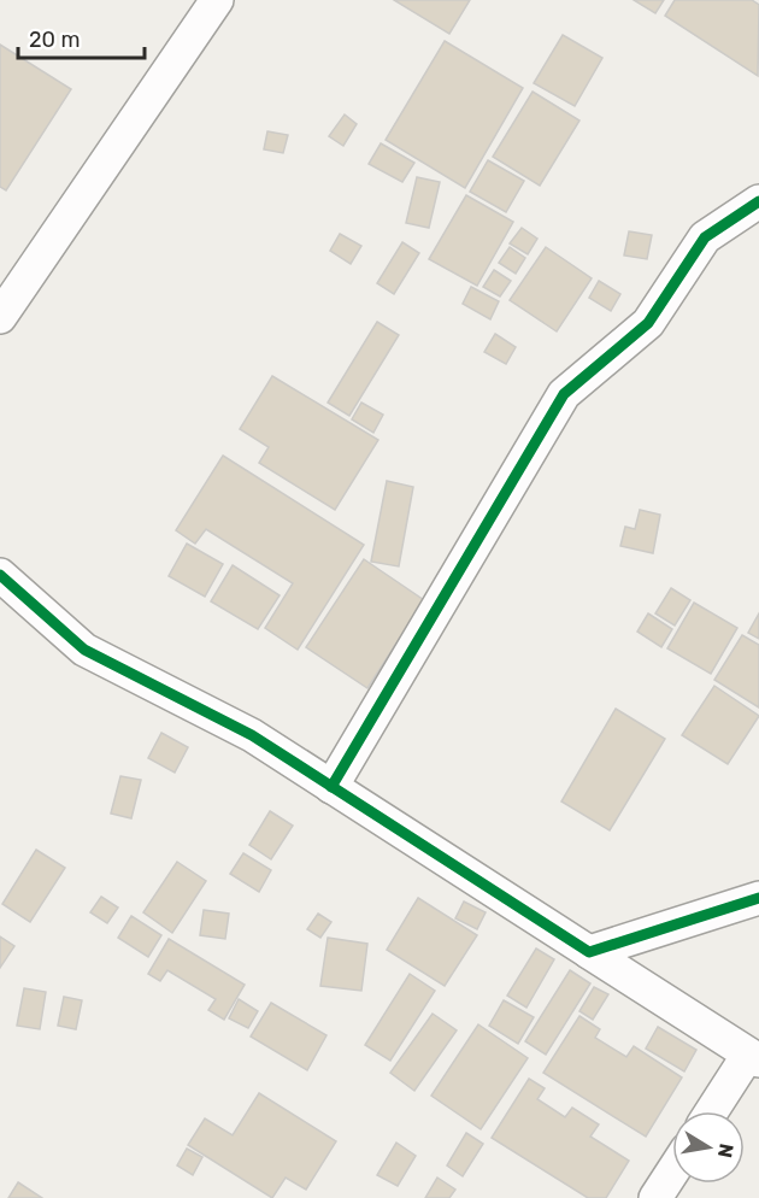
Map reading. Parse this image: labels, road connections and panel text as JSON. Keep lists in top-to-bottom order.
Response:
{
  "scale_bar": "20 m",
  "north": "right"
}
